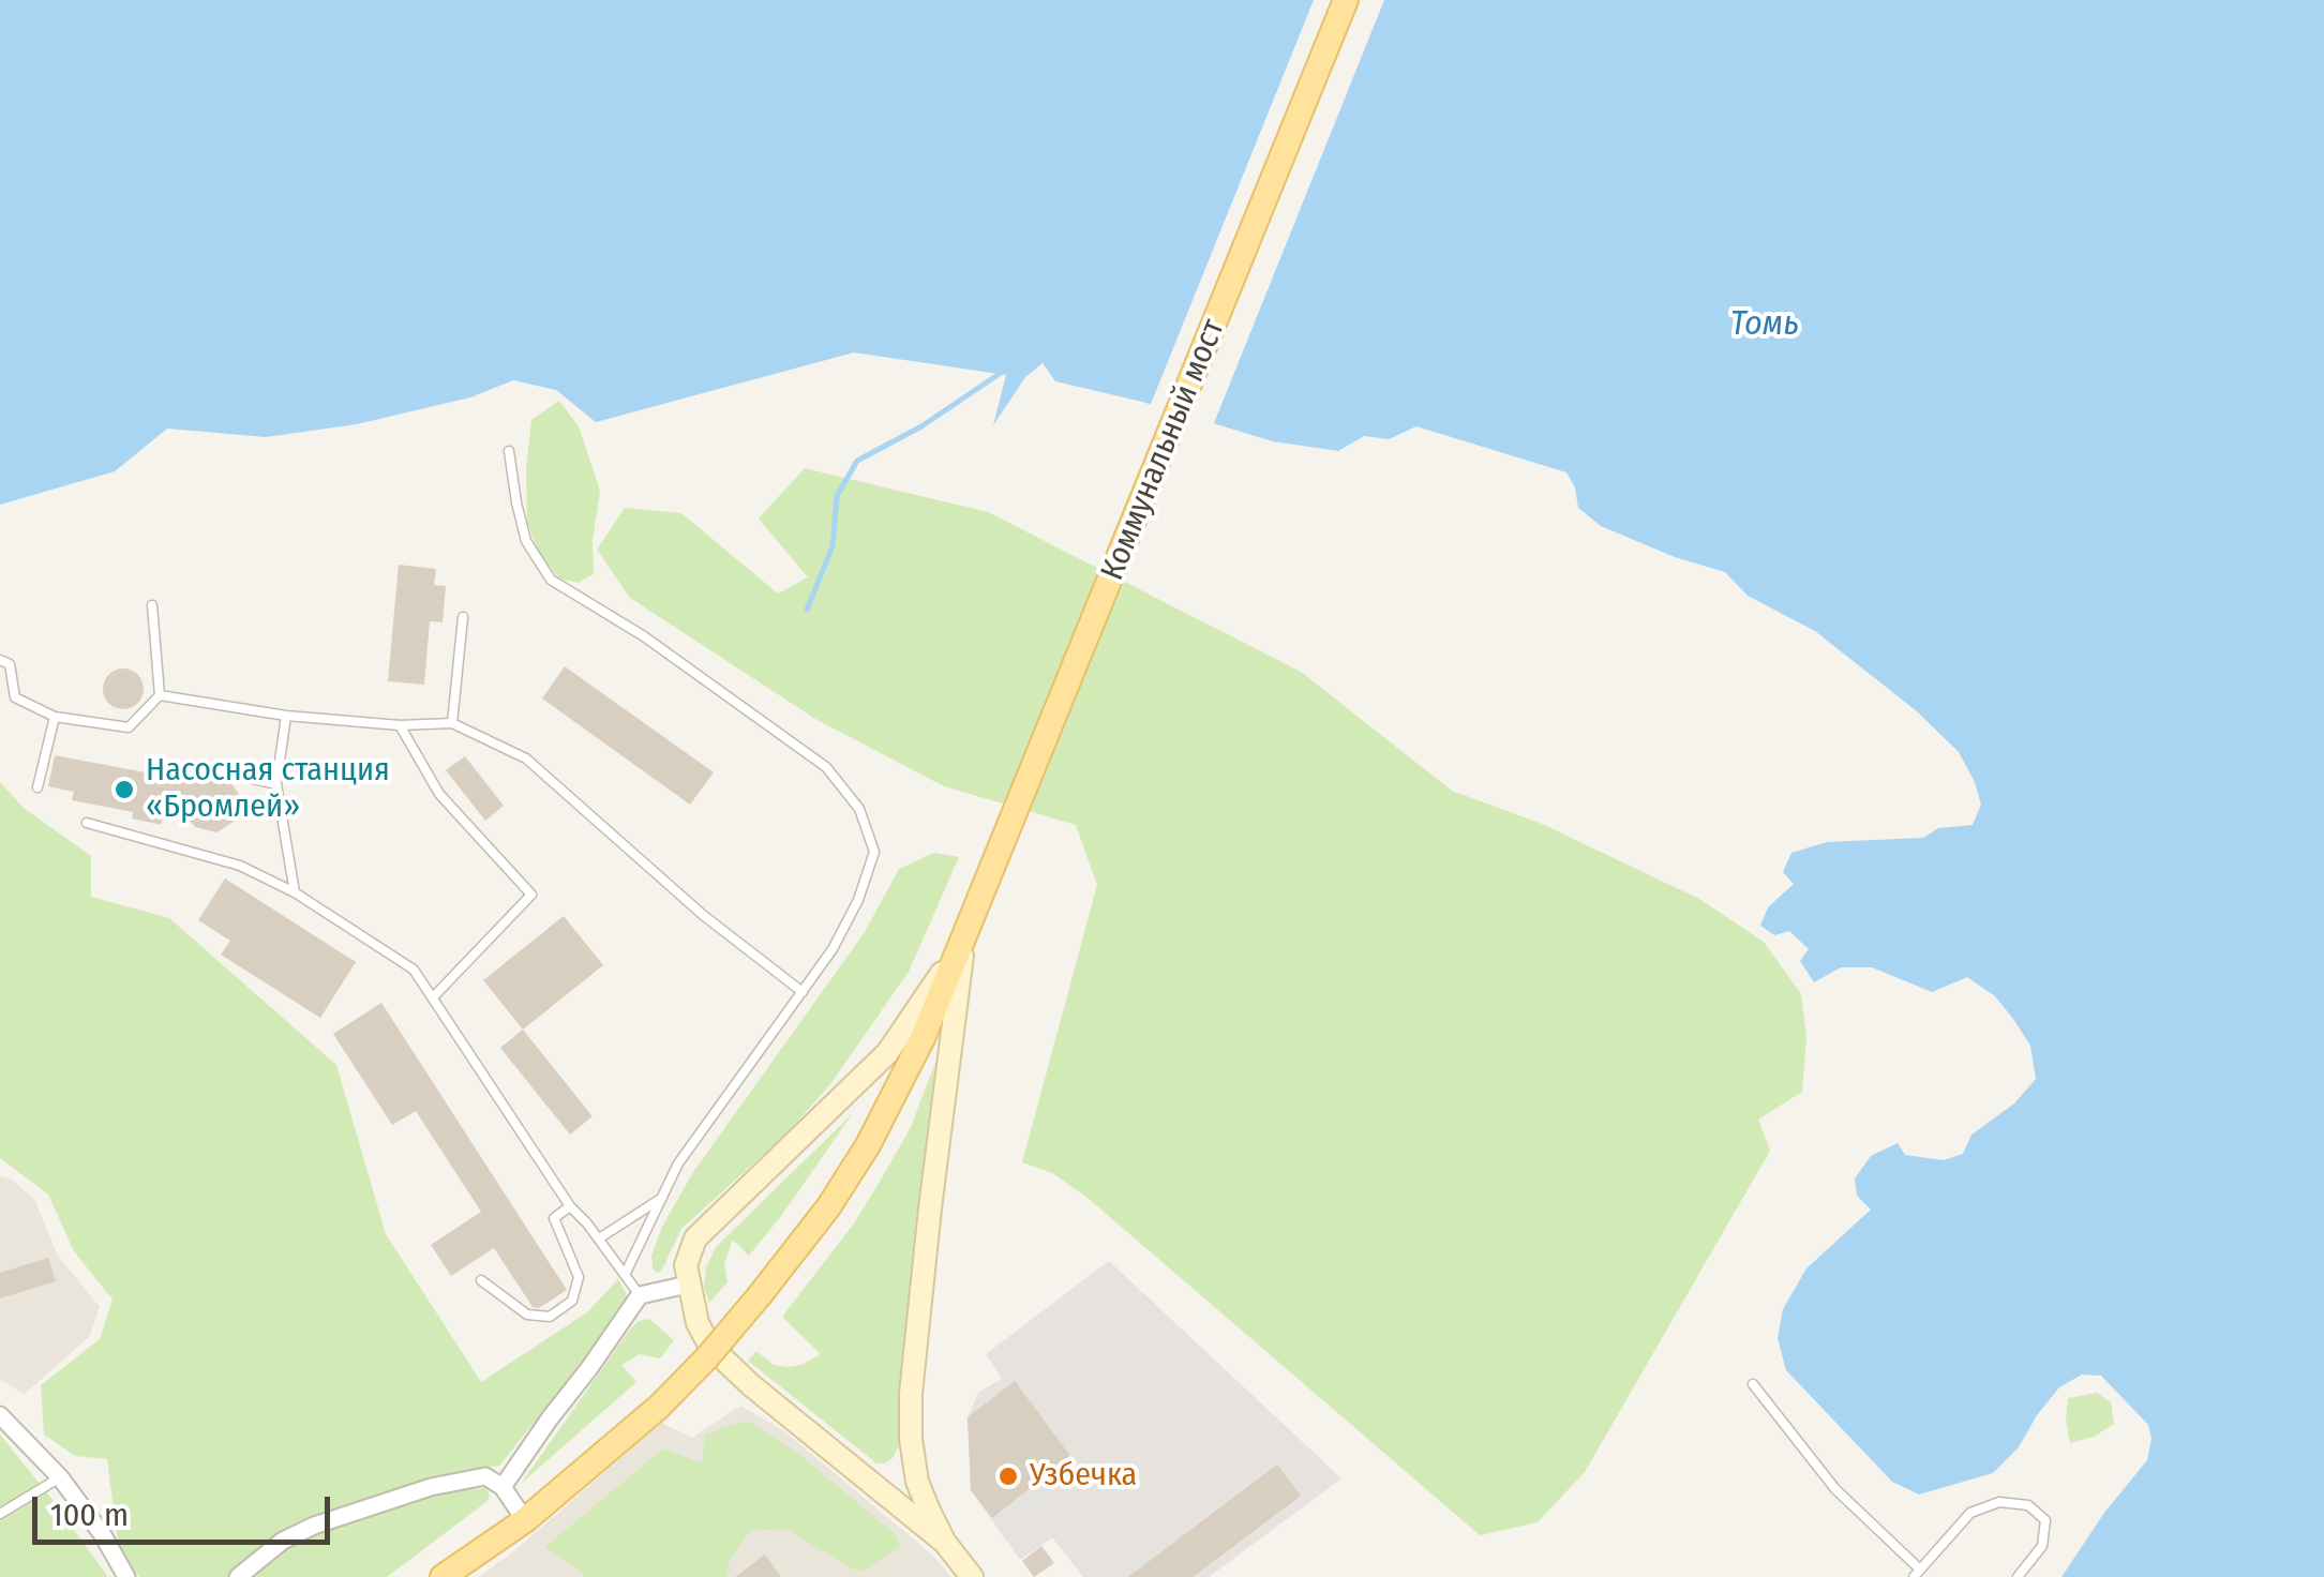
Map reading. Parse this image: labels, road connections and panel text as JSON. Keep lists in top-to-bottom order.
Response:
{
  "streets": {
    "main road": ["Коммунальный мост"]
  },
  "water": ["Томь"],
  "places": ["Насосная станция «Бромлей»", "Узбечка"],
  "scale_bar": "100 m"
}
